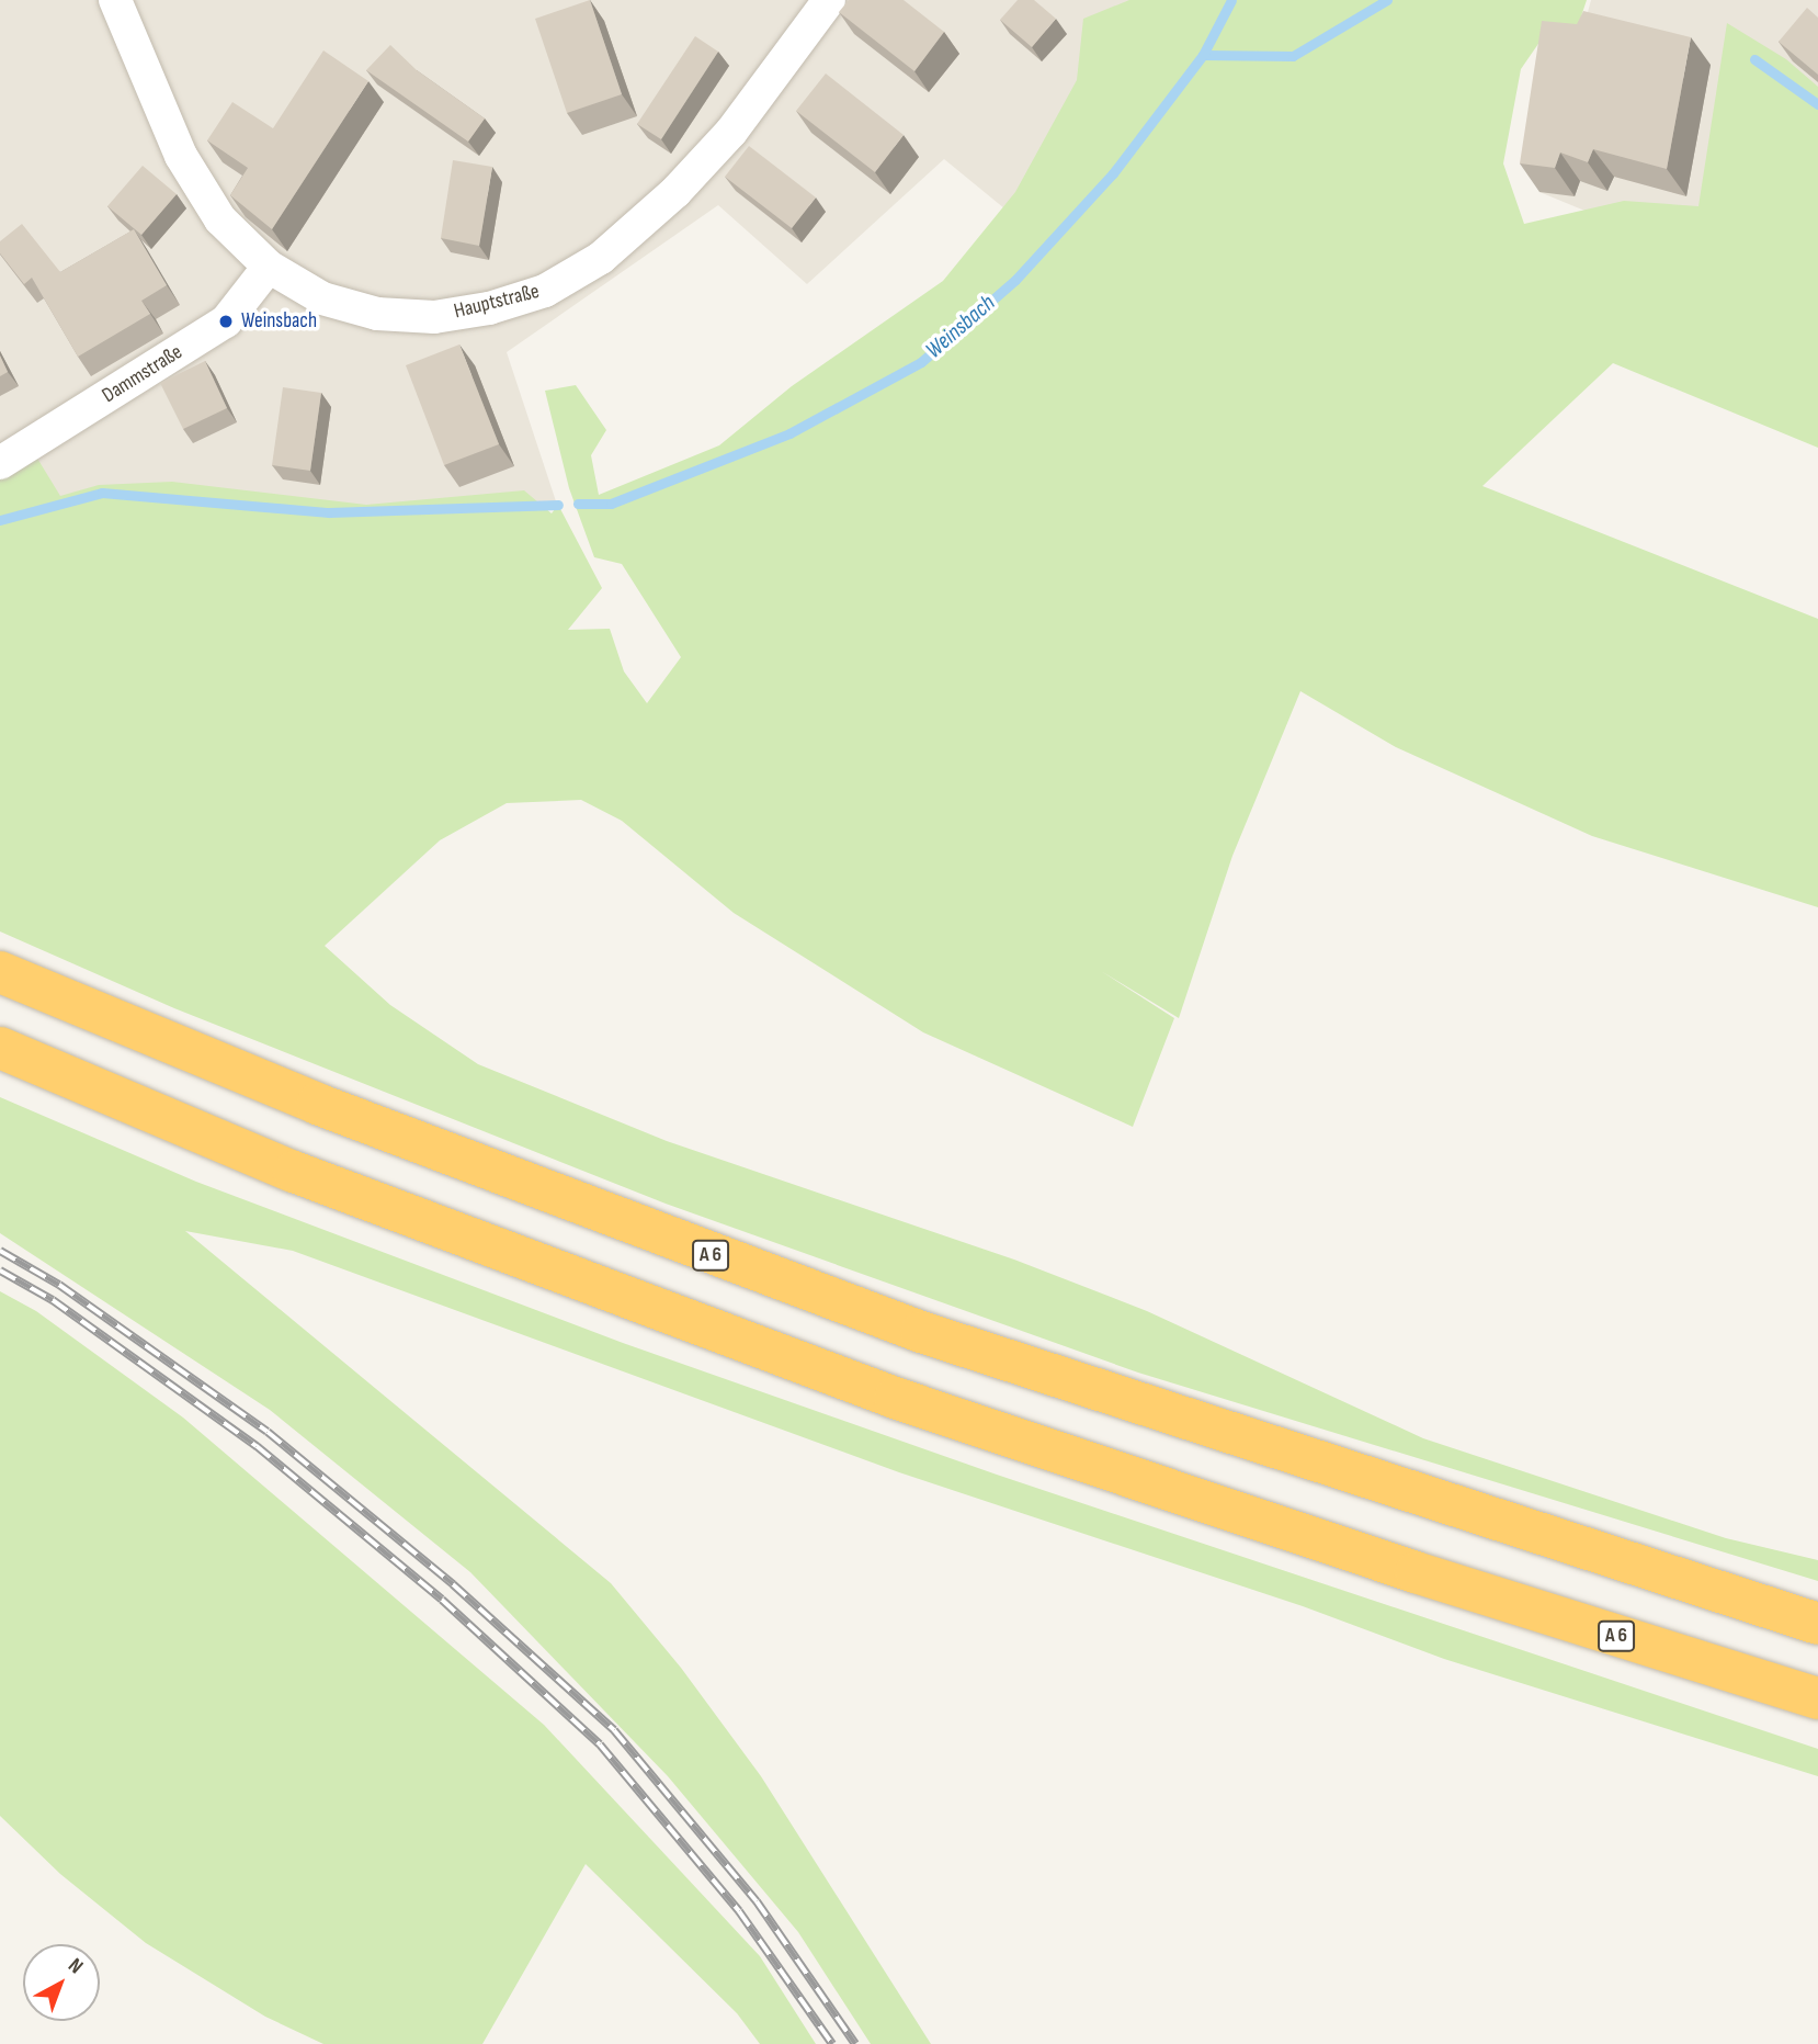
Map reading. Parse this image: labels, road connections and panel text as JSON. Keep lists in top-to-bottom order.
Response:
{
  "streets": {
    "highway": ["A 6"],
    "street": ["Hauptstraße", "Dammstraße"]
  },
  "crossings": [
    ["Hauptstraße", "Dammstraße"]
  ],
  "water": ["Weinsbach"],
  "places": ["Weinsbach"],
  "north": "top right"
}
